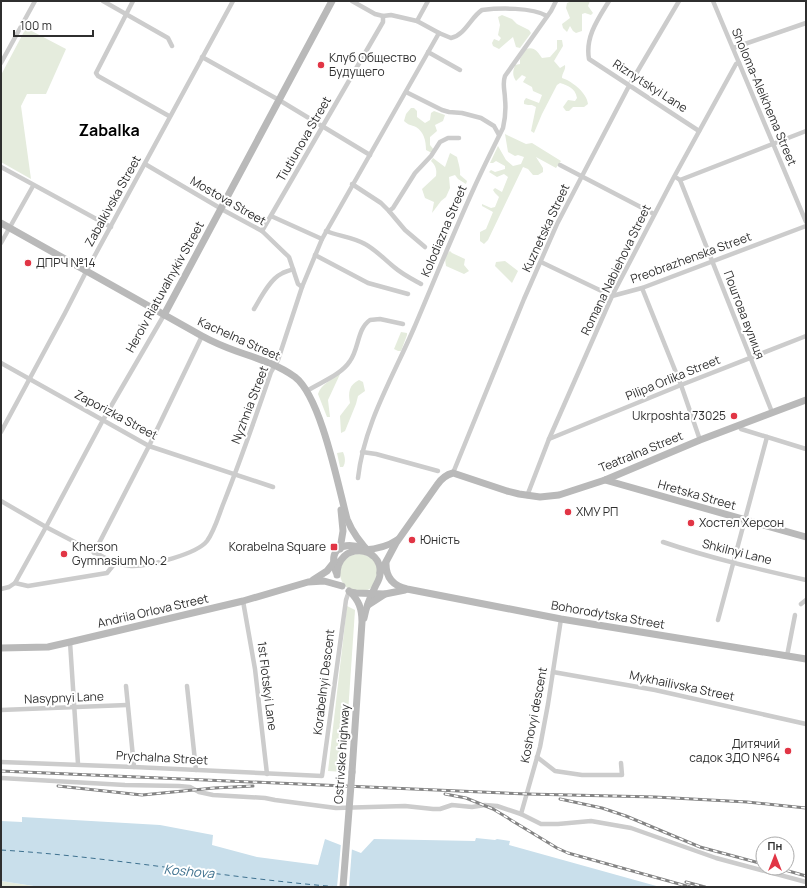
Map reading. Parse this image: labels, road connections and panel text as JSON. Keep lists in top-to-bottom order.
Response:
{
  "streets": {
    "street": [
      "Riznytskyi Lane",
      "Sholoma-Aleikhema Street",
      "Tiutiunova Street",
      "Zabalkivska Street",
      "Mostova Street",
      "Kuznetska Street",
      "Kolodiazna Street",
      "Preobrazhenska Street",
      "Romana Nabiehova Street",
      "Heroiv Riatuvalnykiv Street",
      "Поштова вулиця",
      "Kachelna Street",
      "Pilipa Orlika Street",
      "Nyzhnia Street",
      "Zaporizka Street",
      "Teatralna Street",
      "Hretska Street",
      "Shkilnyi Lane",
      "Andriia Orlova Street",
      "Bohorodytska Street",
      "Korabelnyi Descent",
      "1st Flotskyi Lane",
      "Mykhailivska Street",
      "Nasypnyi Lane",
      "Koshovyi descent",
      "Ostrivske highway",
      "Prychalna Street"
    ]
  },
  "crossings": [
    ["Riznytskyi Lane", "Kuznetska Street"],
    ["Riznytskyi Lane", "Romana Nabiehova Street"],
    ["Sholoma-Aleikhema Street", "Romana Nabiehova Street"],
    ["Tiutiunova Street", "Mostova Street"],
    ["Zabalkivska Street", "Mostova Street"],
    ["Zabalkivska Street", "Kachelna Street"],
    ["Zabalkivska Street", "Zaporizka Street"],
    ["Mostova Street", "Heroiv Riatuvalnykiv Street"],
    ["Mostova Street", "Nyzhnia Street"],
    ["Preobrazhenska Street", "Romana Nabiehova Street"],
    ["Preobrazhenska Street", "Поштова вулиця"],
    ["Romana Nabiehova Street", "Pilipa Orlika Street"],
    ["Romana Nabiehova Street", "Teatralna Street"],
    ["Heroiv Riatuvalnykiv Street", "Kachelna Street"],
    ["Heroiv Riatuvalnykiv Street", "Nyzhnia Street"],
    ["Heroiv Riatuvalnykiv Street", "Zaporizka Street"],
    ["Поштова вулиця", "Pilipa Orlika Street"],
    ["Поштова вулиця", "Teatralna Street"],
    ["Kachelna Street", "Nyzhnia Street"],
    ["Kachelna Street", "Andriia Orlova Street"],
    ["Kachelna Street", "Bohorodytska Street"],
    ["Kachelna Street", "Korabelnyi Descent"],
    ["Kachelna Street", "Ostrivske highway"],
    ["Nyzhnia Street", "Zaporizka Street"],
    ["Teatralna Street", "Hretska Street"],
    ["Andriia Orlova Street", "Bohorodytska Street"],
    ["Andriia Orlova Street", "Korabelnyi Descent"],
    ["Andriia Orlova Street", "1st Flotskyi Lane"],
    ["Andriia Orlova Street", "Ostrivske highway"],
    ["Bohorodytska Street", "Korabelnyi Descent"],
    ["Bohorodytska Street", "Koshovyi descent"],
    ["Bohorodytska Street", "Ostrivske highway"],
    ["Korabelnyi Descent", "Ostrivske highway"],
    ["Korabelnyi Descent", "Prychalna Street"],
    ["1st Flotskyi Lane", "Prychalna Street"],
    ["Mykhailivska Street", "Koshovyi descent"]
  ],
  "districts": ["Zabalka"],
  "water": ["Koshova"],
  "places": {
    "other": [
      "Клуб Общество Будущего",
      "ДПРЧ №14",
      "Ukrposhta 73025",
      "ХМУ РП",
      "Хостел Херсон",
      "Юність",
      "Kherson Gymnasium No. 2",
      "Дитячий садок ЗДО №64"
    ],
    "transit": ["Korabelna Square"]
  },
  "scale_bar": "100 m",
  "north": "top"
}
